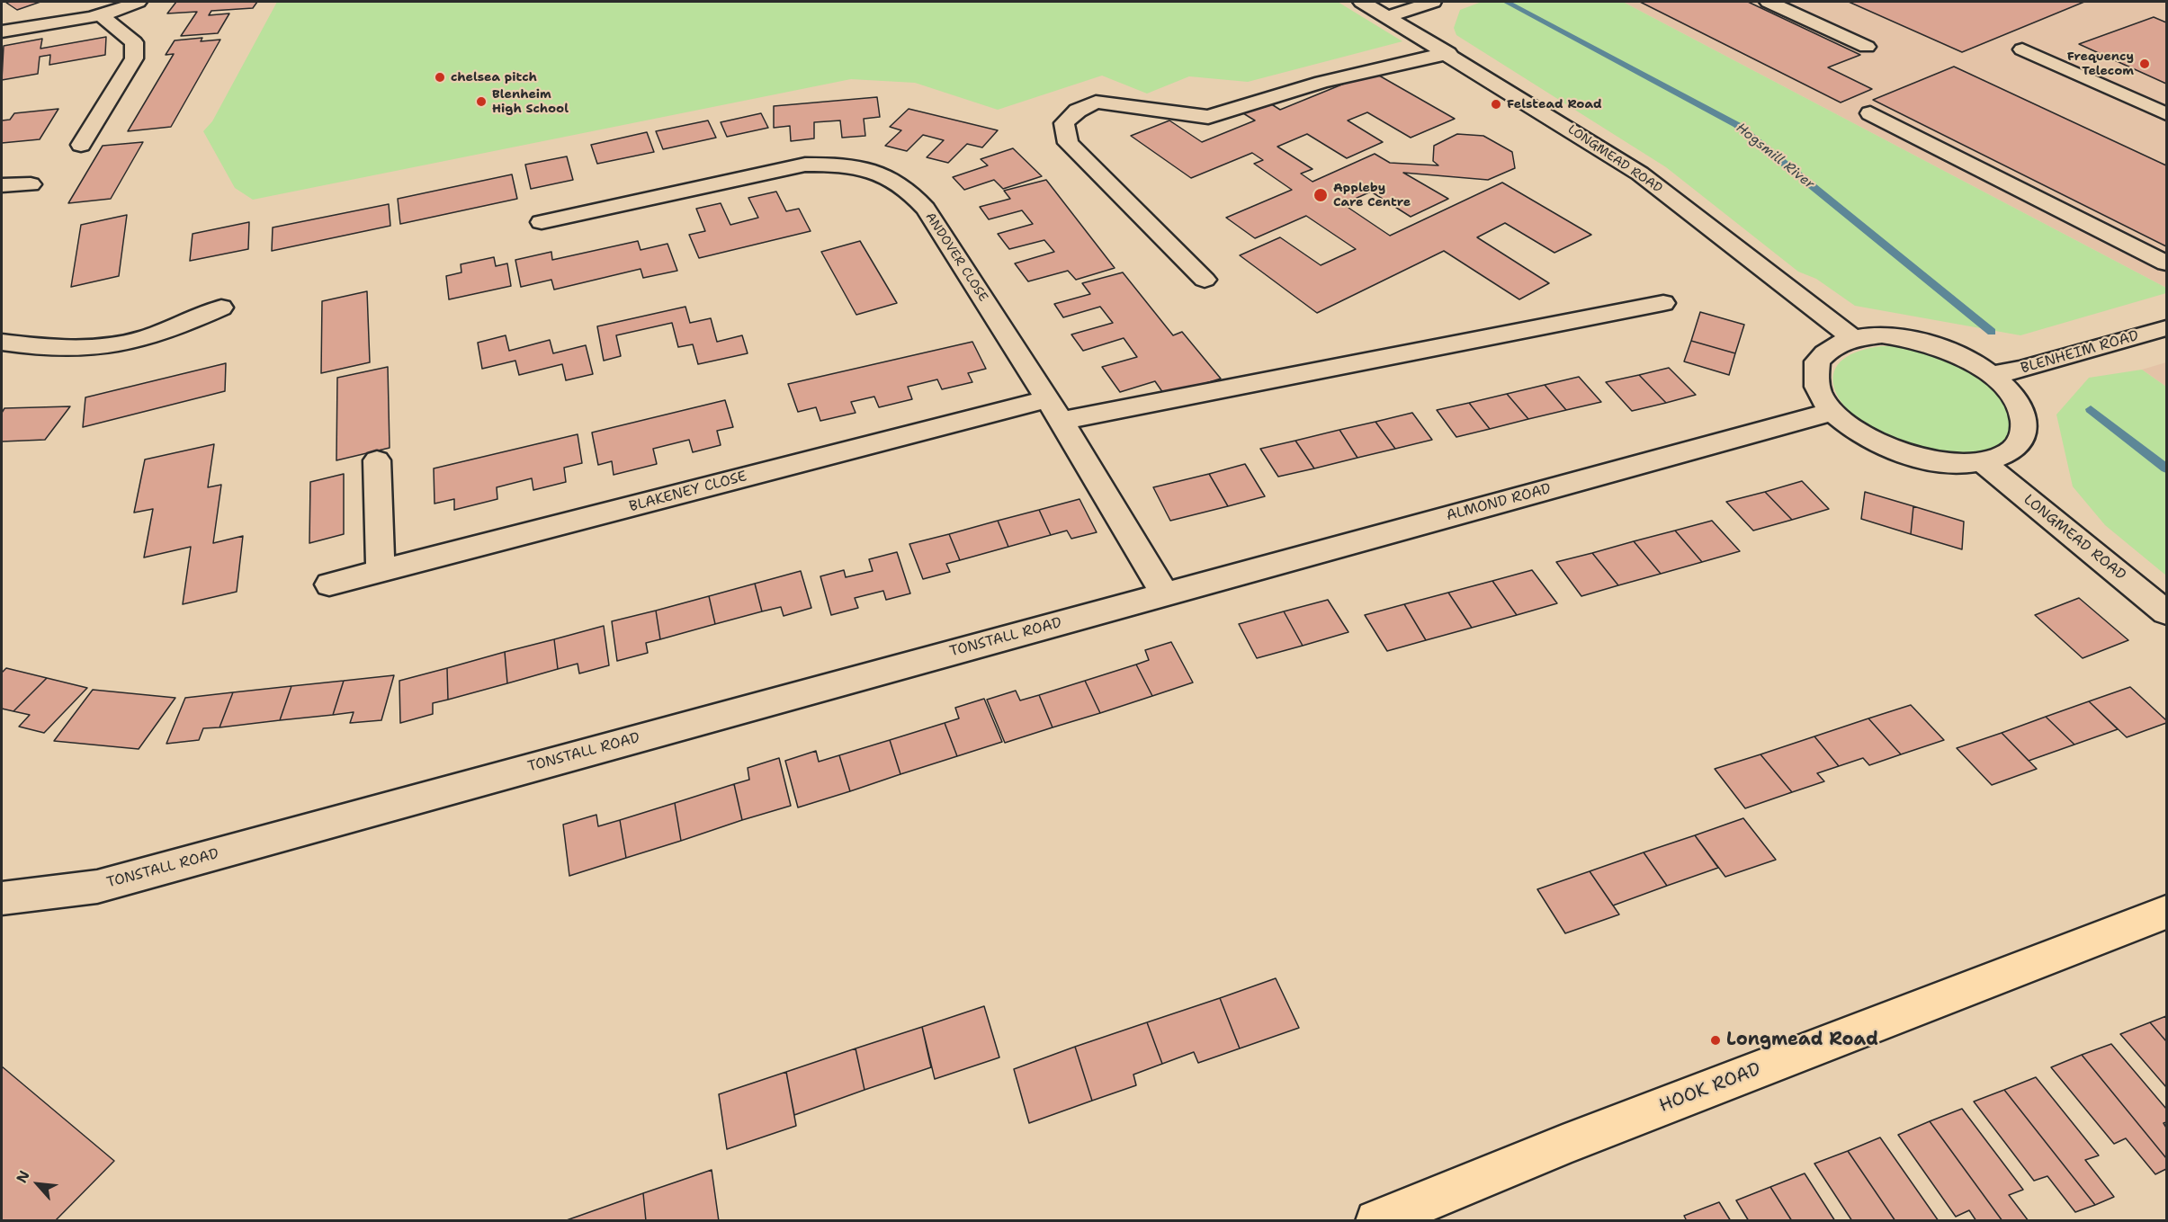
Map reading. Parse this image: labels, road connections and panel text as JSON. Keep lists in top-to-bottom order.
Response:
{
  "streets": {
    "main road": ["HOOK ROAD"],
    "street": [
      "LONGMEAD ROAD",
      "ANDOVER CLOSE",
      "BLENHEIM ROAD",
      "BLAKENEY CLOSE",
      "ALMOND ROAD",
      "TONSTALL ROAD"
    ]
  },
  "crossings": [
    ["ANDOVER CLOSE", "BLAKENEY CLOSE"],
    ["ANDOVER CLOSE", "ALMOND ROAD"],
    ["ANDOVER CLOSE", "TONSTALL ROAD"],
    ["ALMOND ROAD", "TONSTALL ROAD"]
  ],
  "water": ["Hogsmill River"],
  "places": [
    "Frequency Telecom",
    "chelsea pitch",
    "Blenheim High School",
    "Felstead Road",
    "Appleby Care Centre",
    "Longmead Road"
  ],
  "north": "top left"
}
